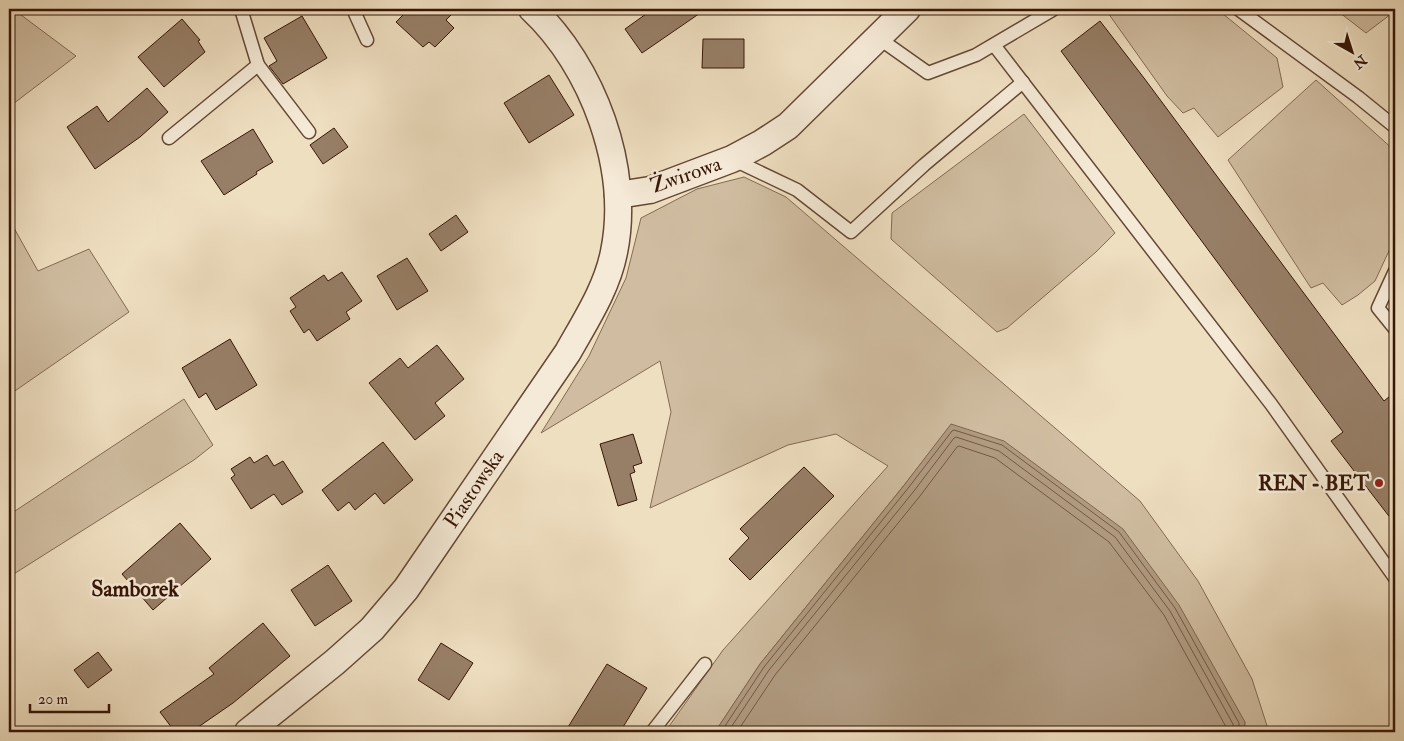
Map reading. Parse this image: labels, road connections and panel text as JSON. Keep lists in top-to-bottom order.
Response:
{
  "streets": {
    "street": ["Żwirowa", "Piastowska"]
  },
  "crossings": [
    ["Żwirowa", "Piastowska"]
  ],
  "districts": ["Samborek"],
  "places": ["REN - BET"],
  "scale_bar": "20 m",
  "north": "bottom right"
}
